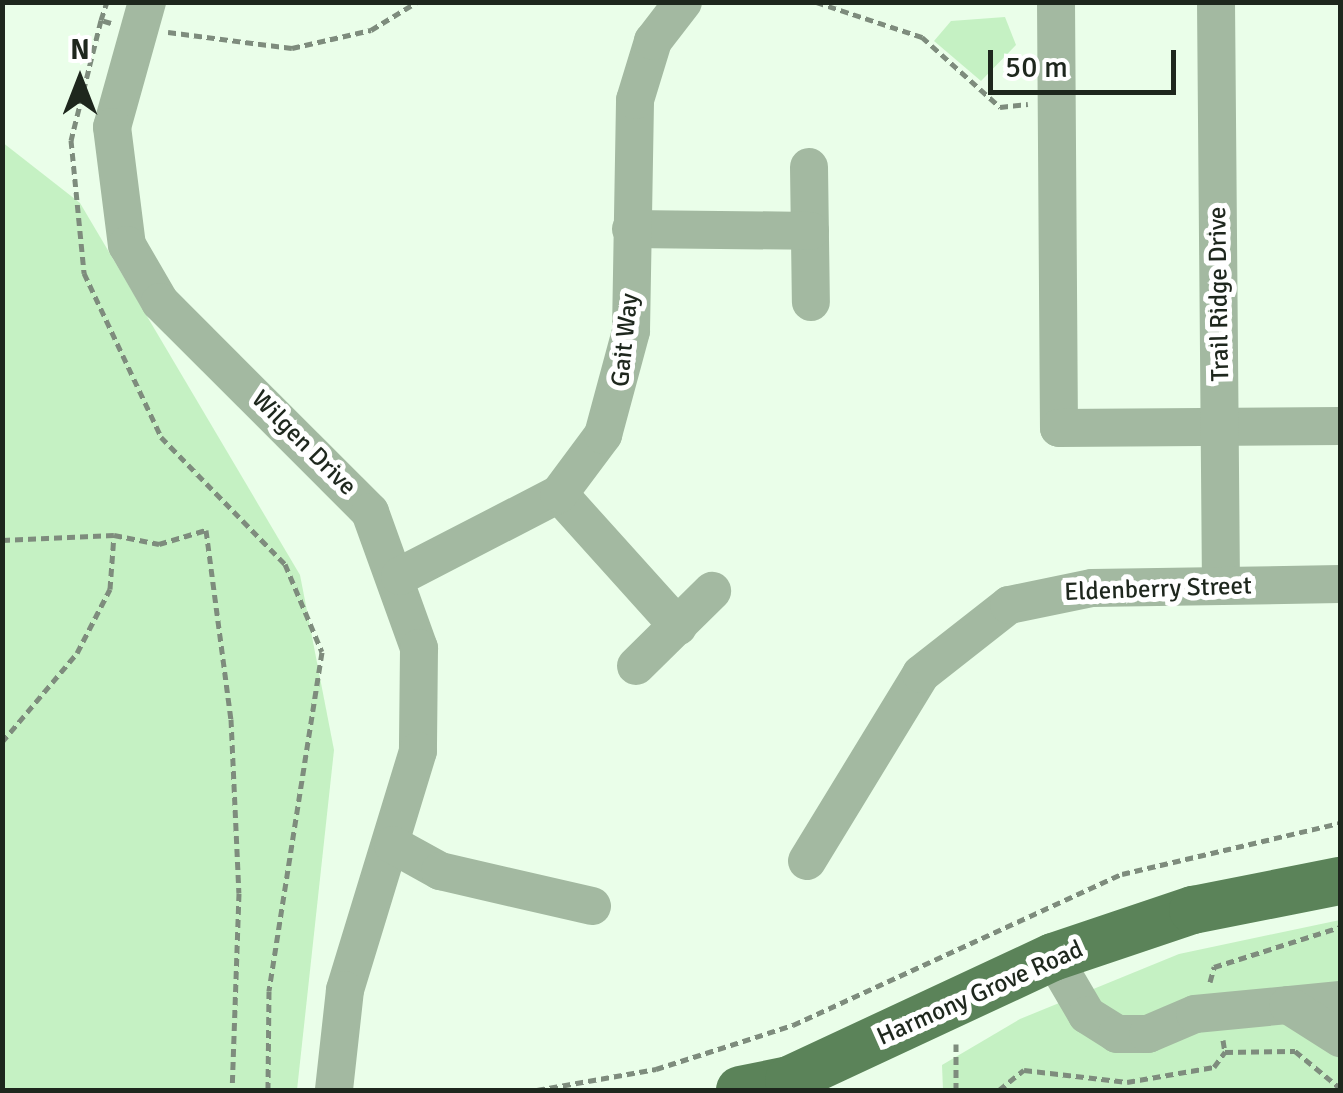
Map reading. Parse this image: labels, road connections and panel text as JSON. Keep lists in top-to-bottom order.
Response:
{
  "streets": {
    "main road": ["Harmony Grove Road"],
    "street": [
      "Trail Ridge Drive",
      "Gait Way",
      "Wilgen Drive",
      "Eldenberry Street"
    ]
  },
  "crossings": [
    ["Trail Ridge Drive", "Eldenberry Street"],
    ["Gait Way", "Wilgen Drive"]
  ],
  "scale_bar": "50 m",
  "north": "top"
}
